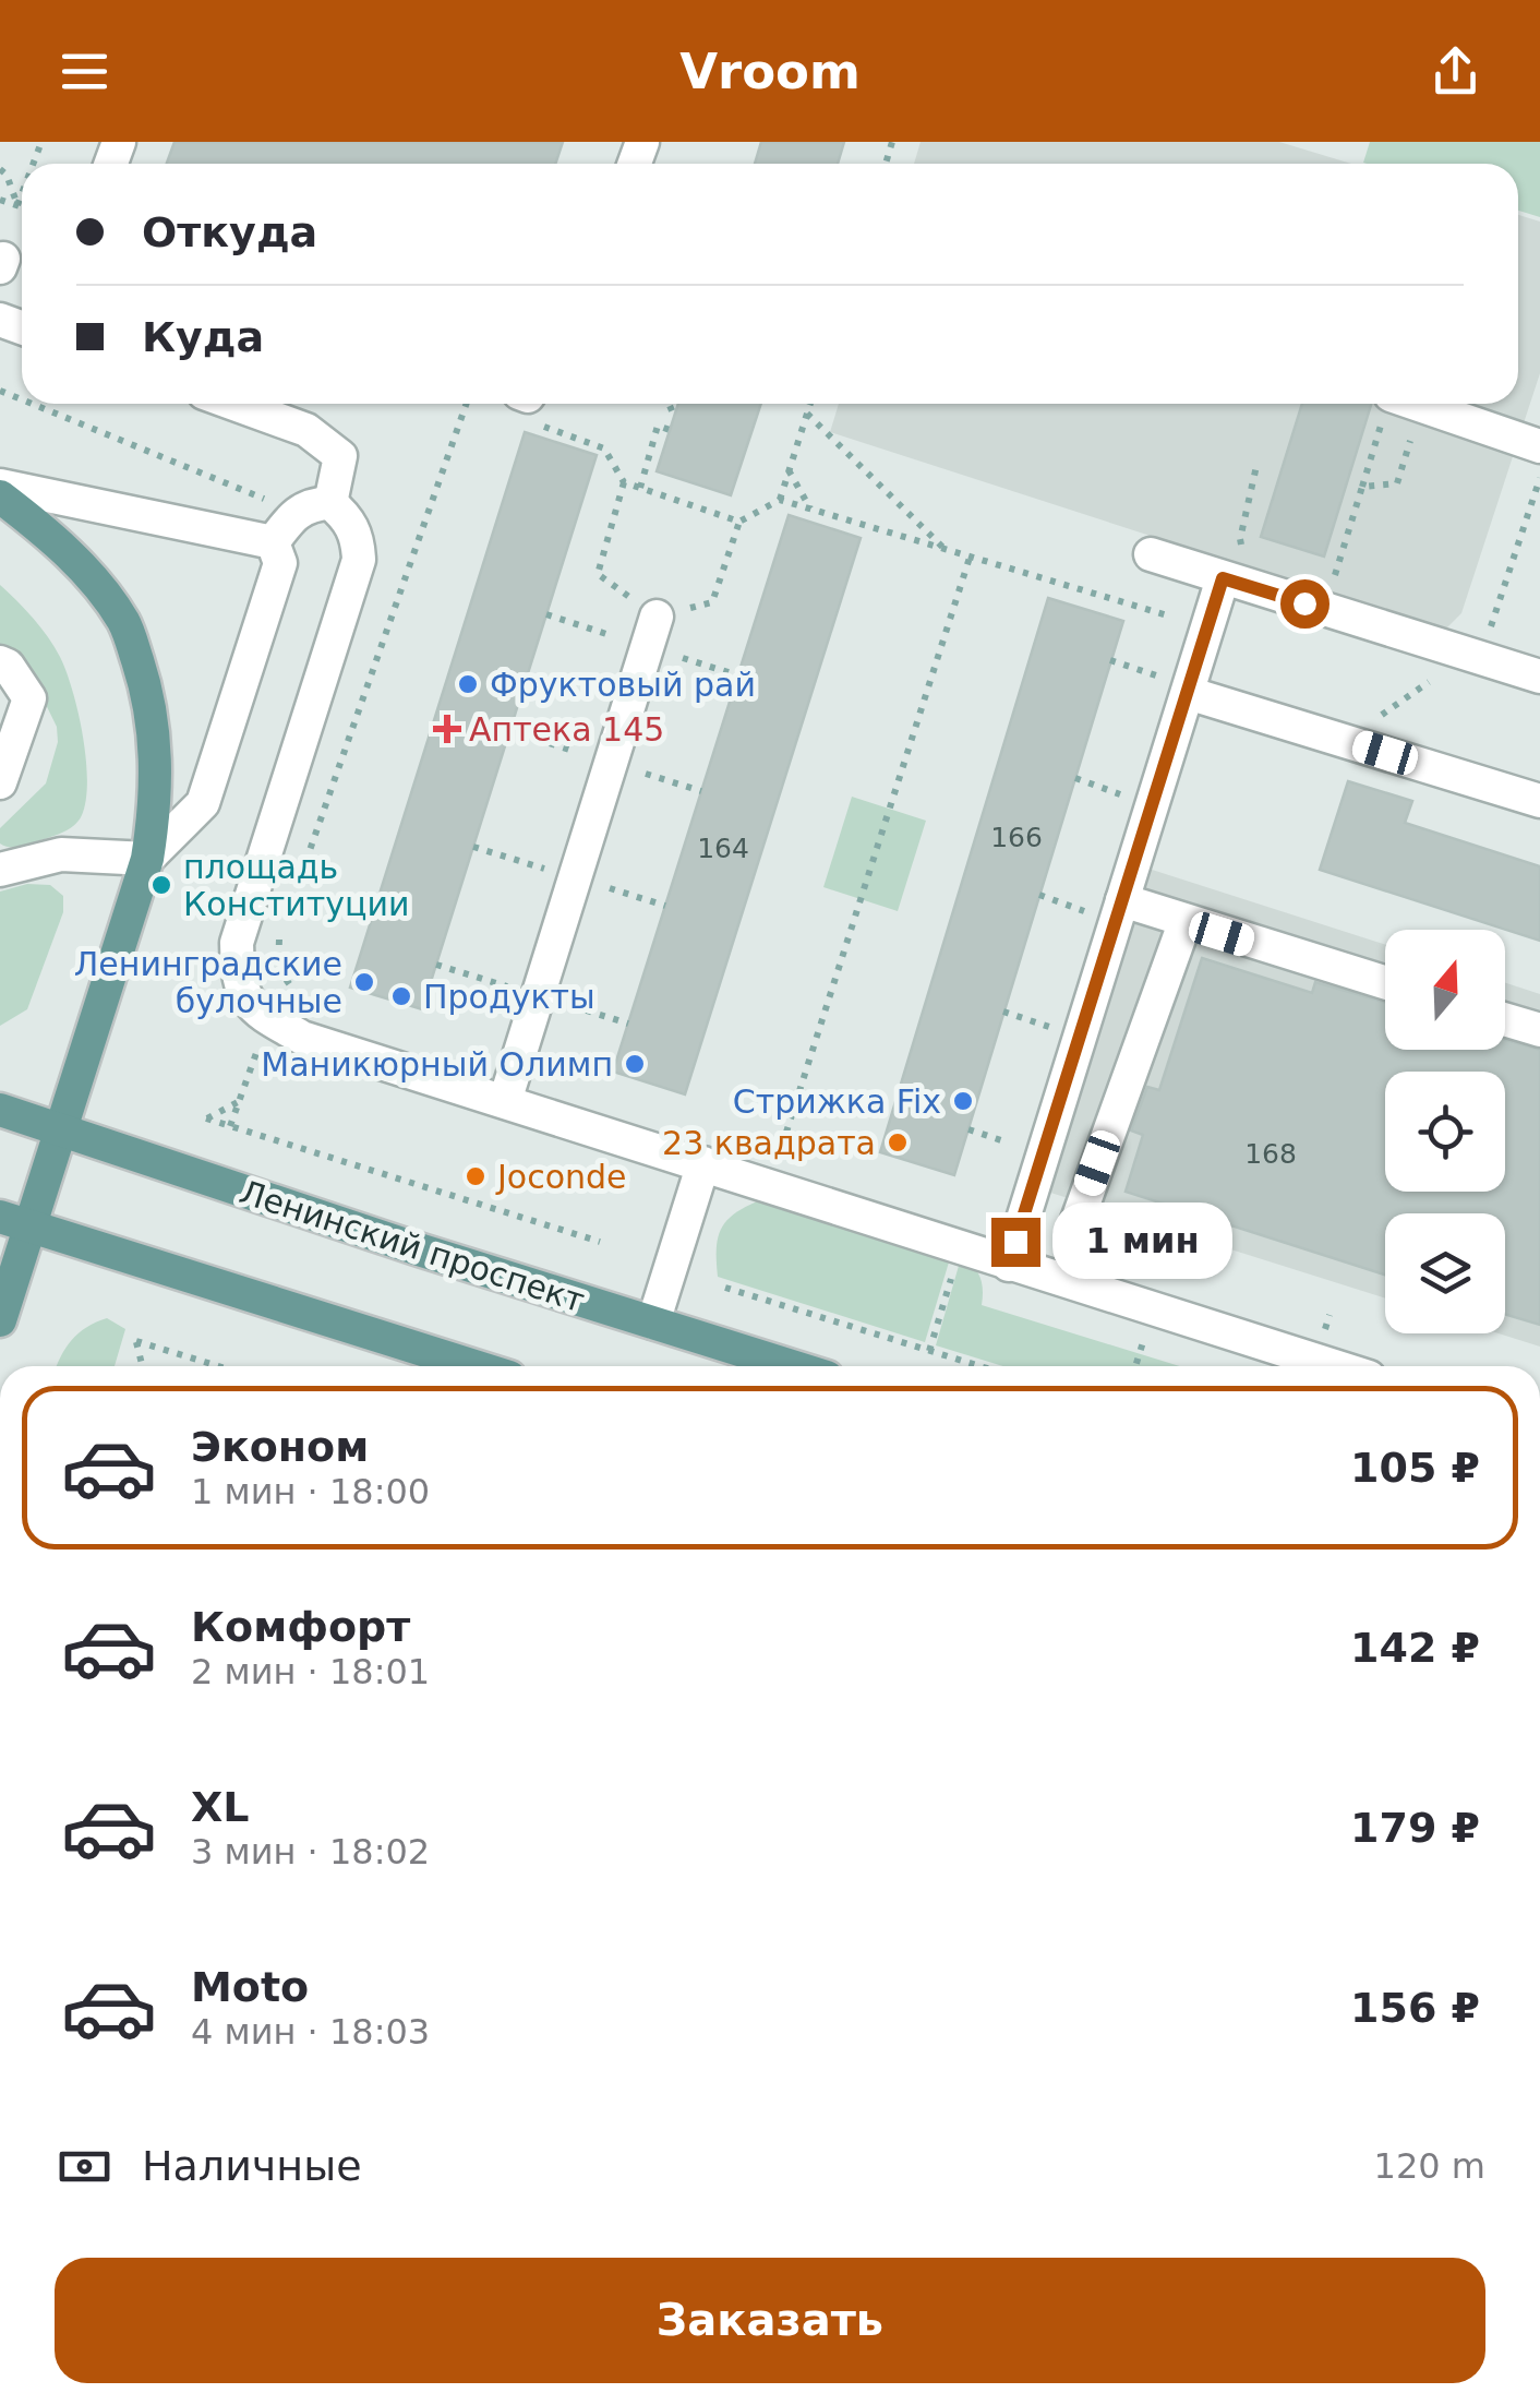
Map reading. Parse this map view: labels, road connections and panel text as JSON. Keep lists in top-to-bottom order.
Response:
{
  "streets": {
    "main road": ["Ленинский проспект"]
  },
  "places": {
    "other": [
      "Фруктовый рай",
      "площадь Конституции",
      "Ленинградские булочные",
      "Продукты",
      "Маникюрный Олимп",
      "Стрижка Fix",
      "23 квадрата",
      "Joconde"
    ],
    "health": ["Аптека 145"]
  },
  "house_numbers": ["166", "164", "168"],
  "north": "top",
  "page": {
    "header": "Vroom",
    "banner": ["Откуда", "Куда"],
    "bubble": "1 мин",
    "list": [
      {
        "name": "Эконом",
        "note": "1 мин · 18:00",
        "value": "105 ₽"
      },
      {
        "name": "Комфорт",
        "note": "2 мин · 18:01",
        "value": "142 ₽"
      },
      {
        "name": "XL",
        "note": "3 мин · 18:02",
        "value": "179 ₽"
      },
      {
        "name": "Moto",
        "note": "4 мин · 18:03",
        "value": "156 ₽"
      }
    ],
    "pay": ["Наличные", "120 m"],
    "buttons": "Заказать"
  }
}
